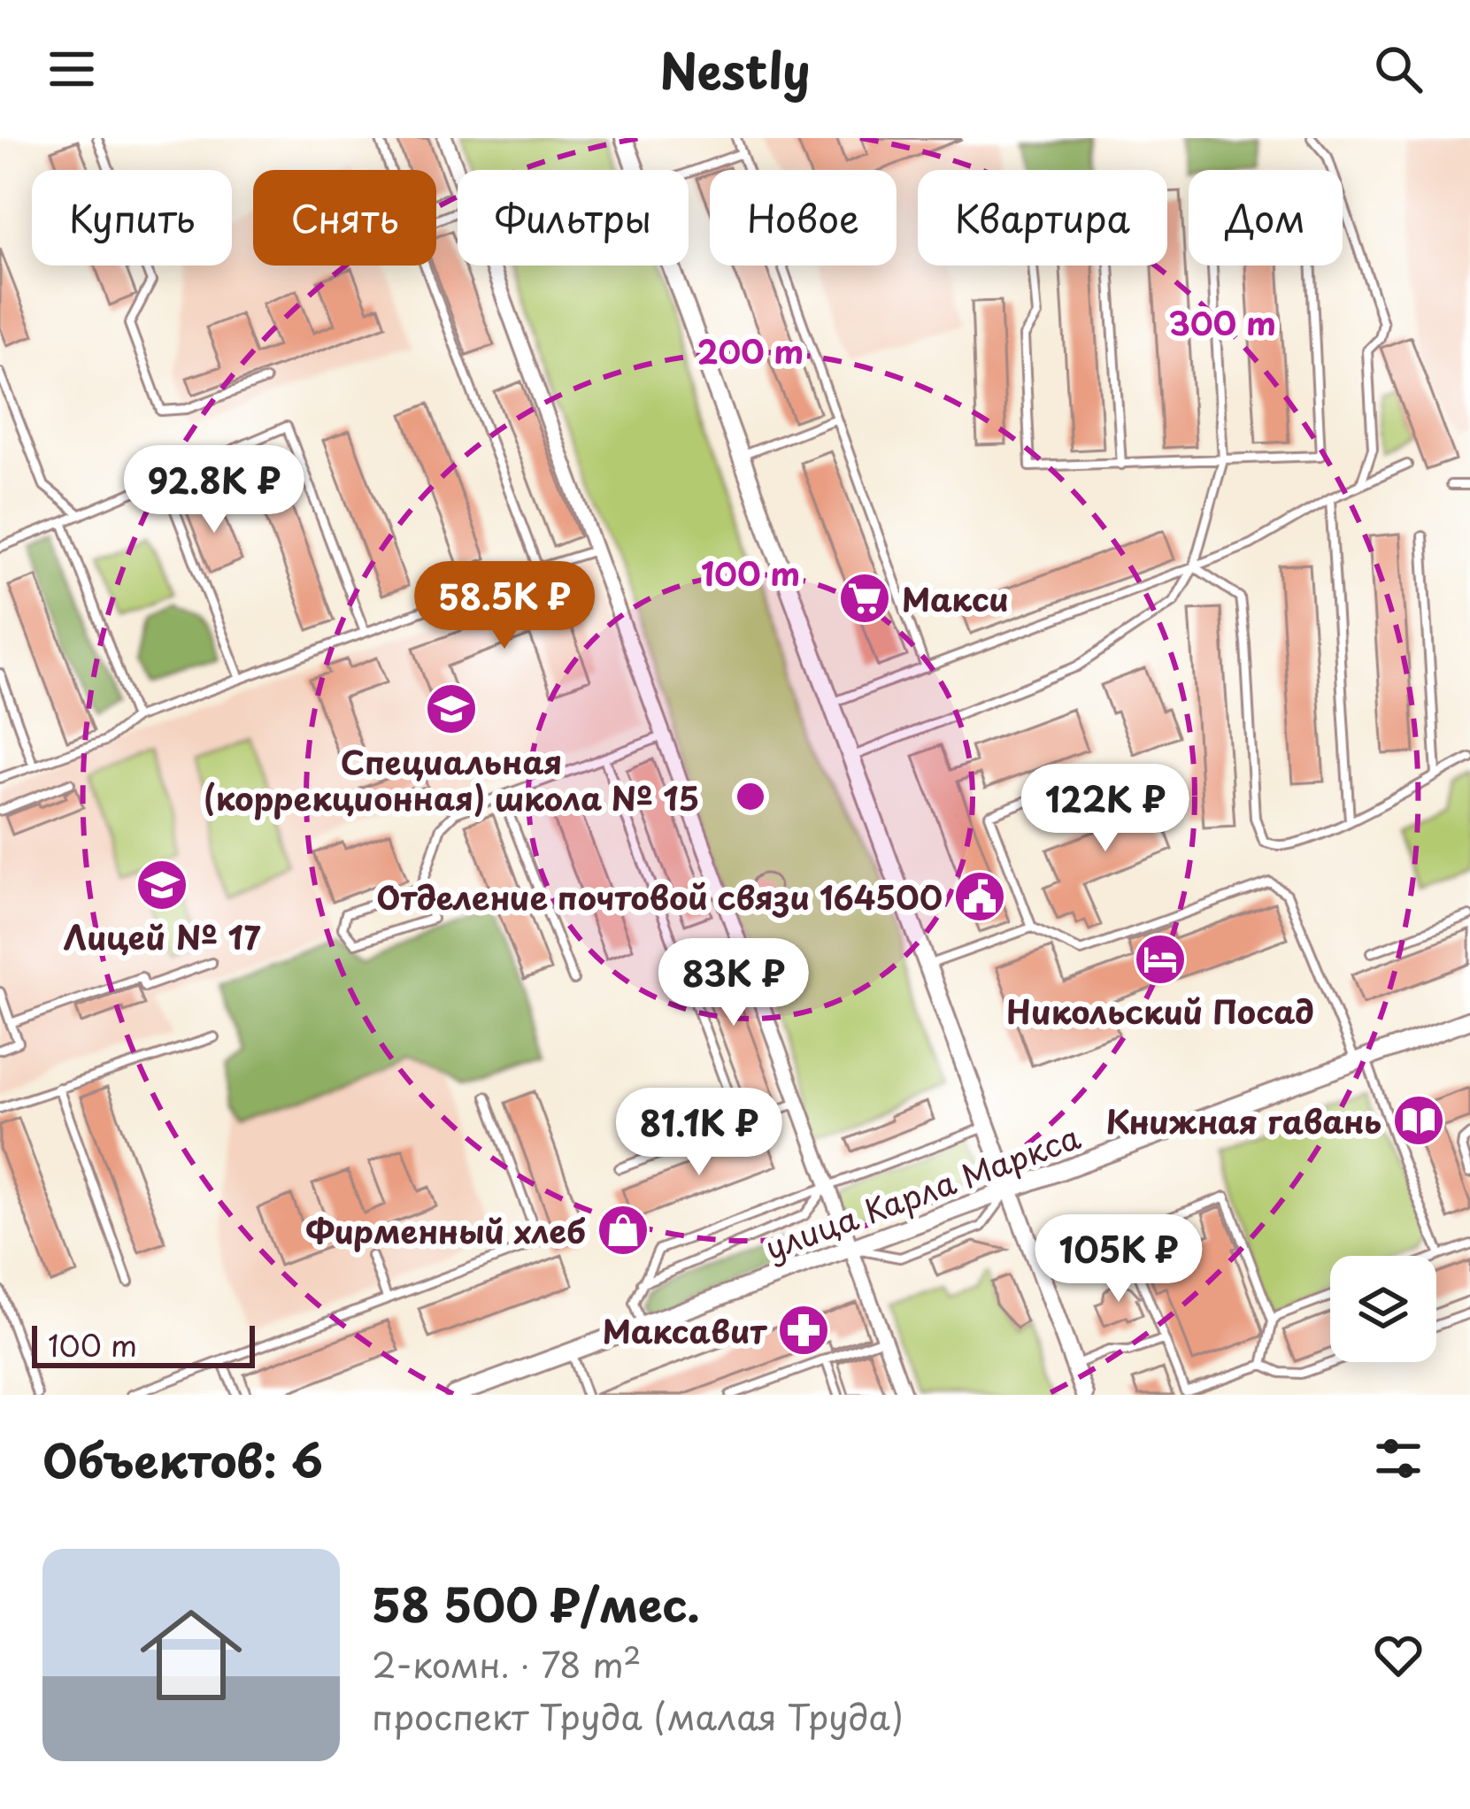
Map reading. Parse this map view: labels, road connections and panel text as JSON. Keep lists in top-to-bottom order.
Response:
{
  "streets": {
    "street": ["улица Карла Маркса"]
  },
  "places": {
    "supermarket": ["Макси"],
    "school or university": ["Специальная (коррекционная) школа № 15", "Лицей № 17"],
    "public building": ["Отделение почтовой связи 164500"],
    "hotel": ["Никольский Посад"],
    "library": ["Книжная гавань"],
    "shop": ["Фирменный хлеб"],
    "pharmacy": ["Максавит"]
  },
  "scale_bar": "100 m",
  "page": {
    "header": "Nestly",
    "chip": [
      "Купить",
      "Снять",
      "Фильтры",
      "Новое",
      "Квартира",
      "Дом"
    ],
    "price": [
      "92.8K ₽",
      "58.5K ₽",
      "122K ₽",
      "83K ₽",
      "81.1K ₽",
      "105K ₽"
    ],
    "scale": "100 m",
    "heading": "Объектов: 6",
    "list": [
      {
        "name": "58 500 ₽/мес.",
        "note": "2-комн. · 78 m² · проспект Труда (малая Труда)"
      }
    ]
  },
  "rings": ["300 m", "200 m", "100 m"]
}
